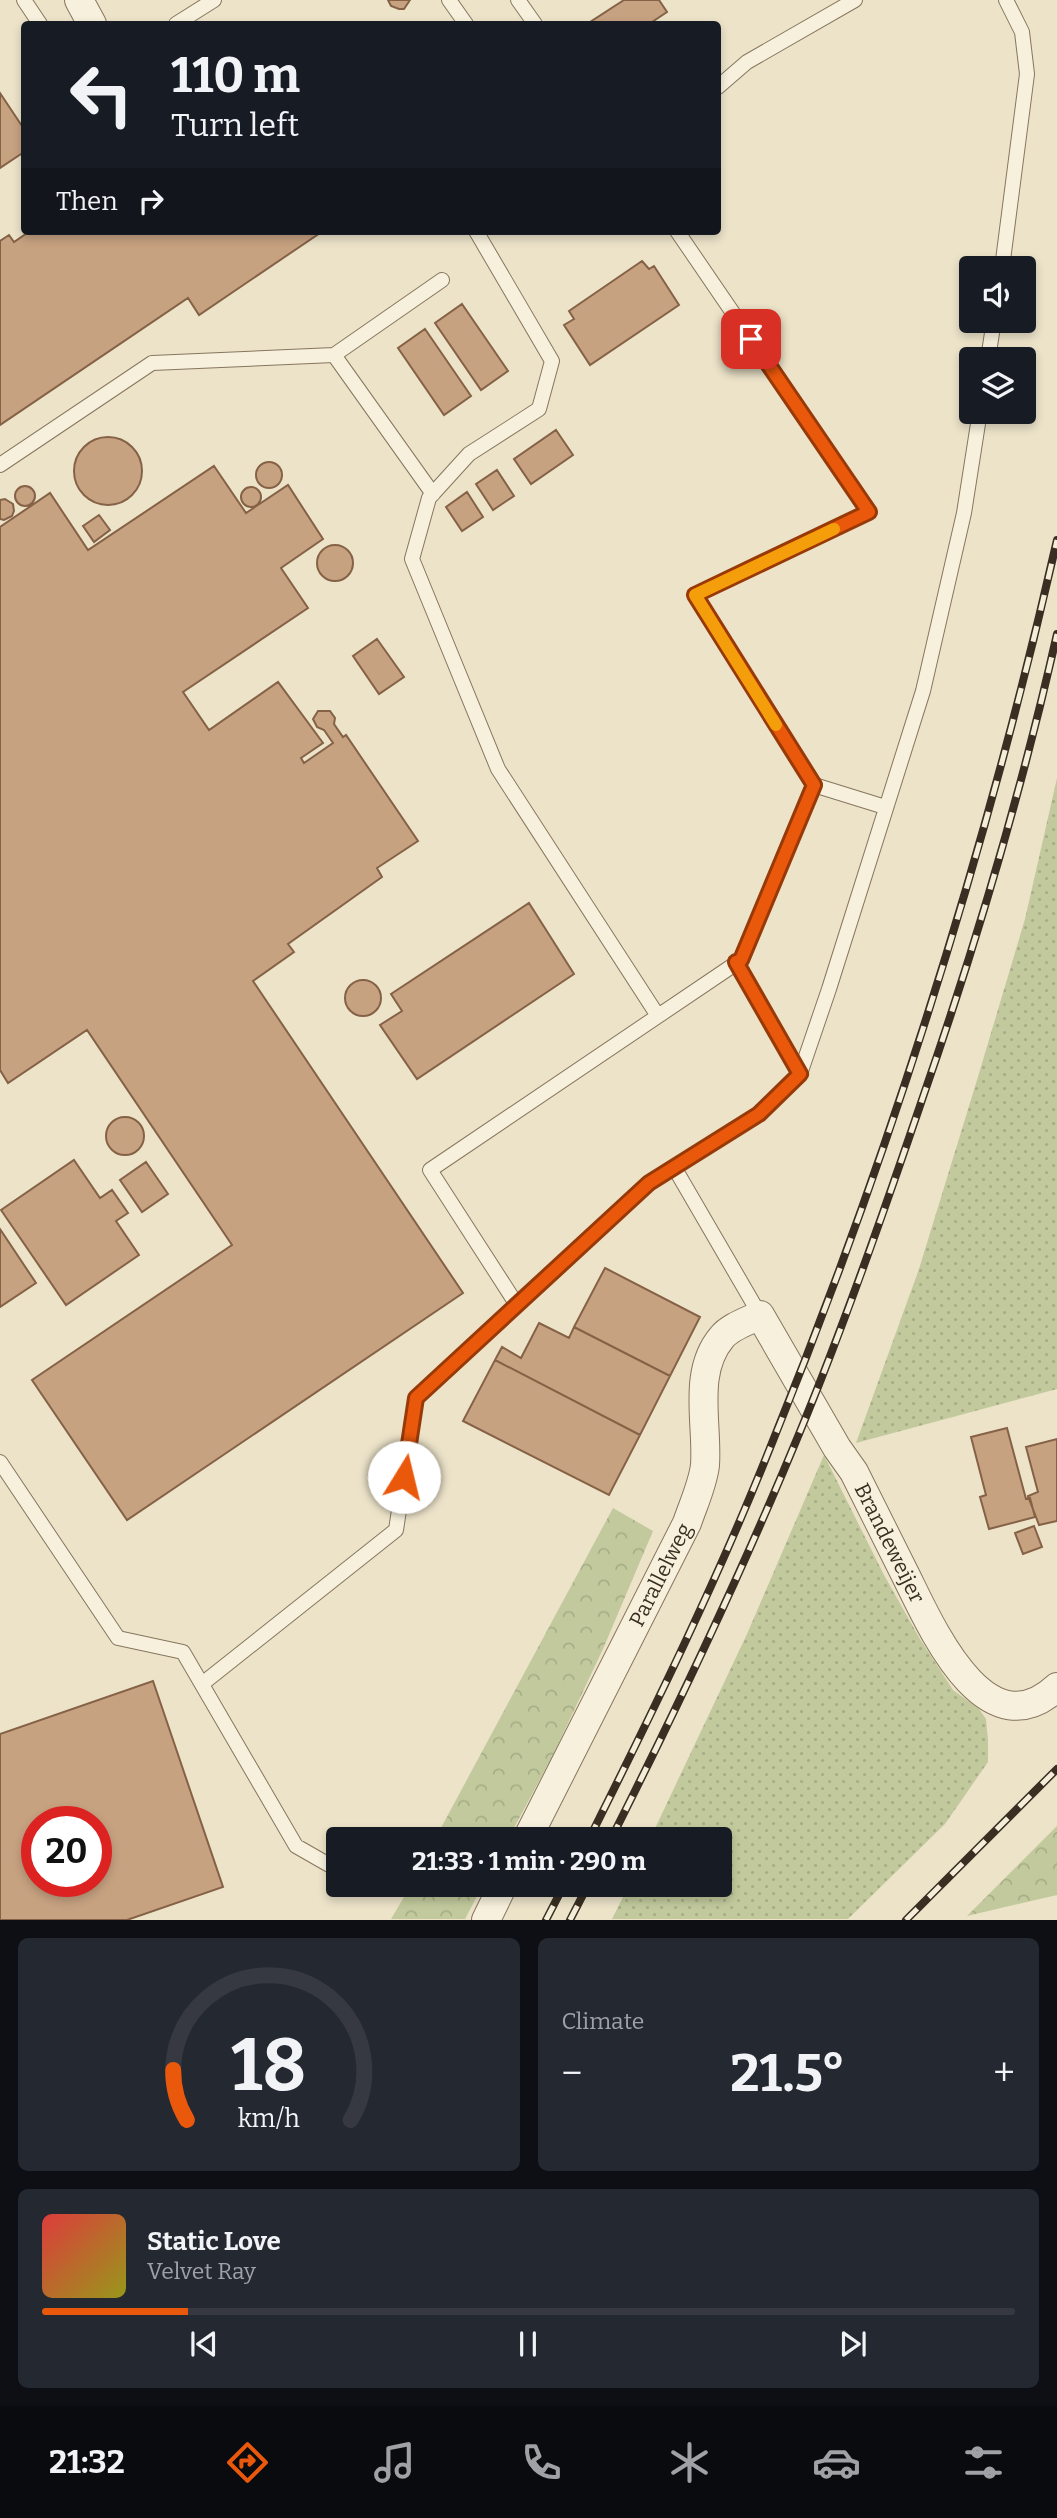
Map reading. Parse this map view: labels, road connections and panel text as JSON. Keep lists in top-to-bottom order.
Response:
{
  "streets": {
    "street": ["Brandeweijer", "Parallelweg"]
  },
  "crossings": [
    ["Brandeweijer", "Parallelweg"]
  ],
  "page": {
    "turn": ["110 m", "Turn left"],
    "then": "Then",
    "limit": "20",
    "trip": "21:33 · 1 min · 290 m",
    "tile": "Climate",
    "heat": ["−", "21.5°", "+"],
    "song": ["Static Love", "Velvet Ray"],
    "tabs": "21:32",
    "gauge": ["18", "km/h"]
  }
}
